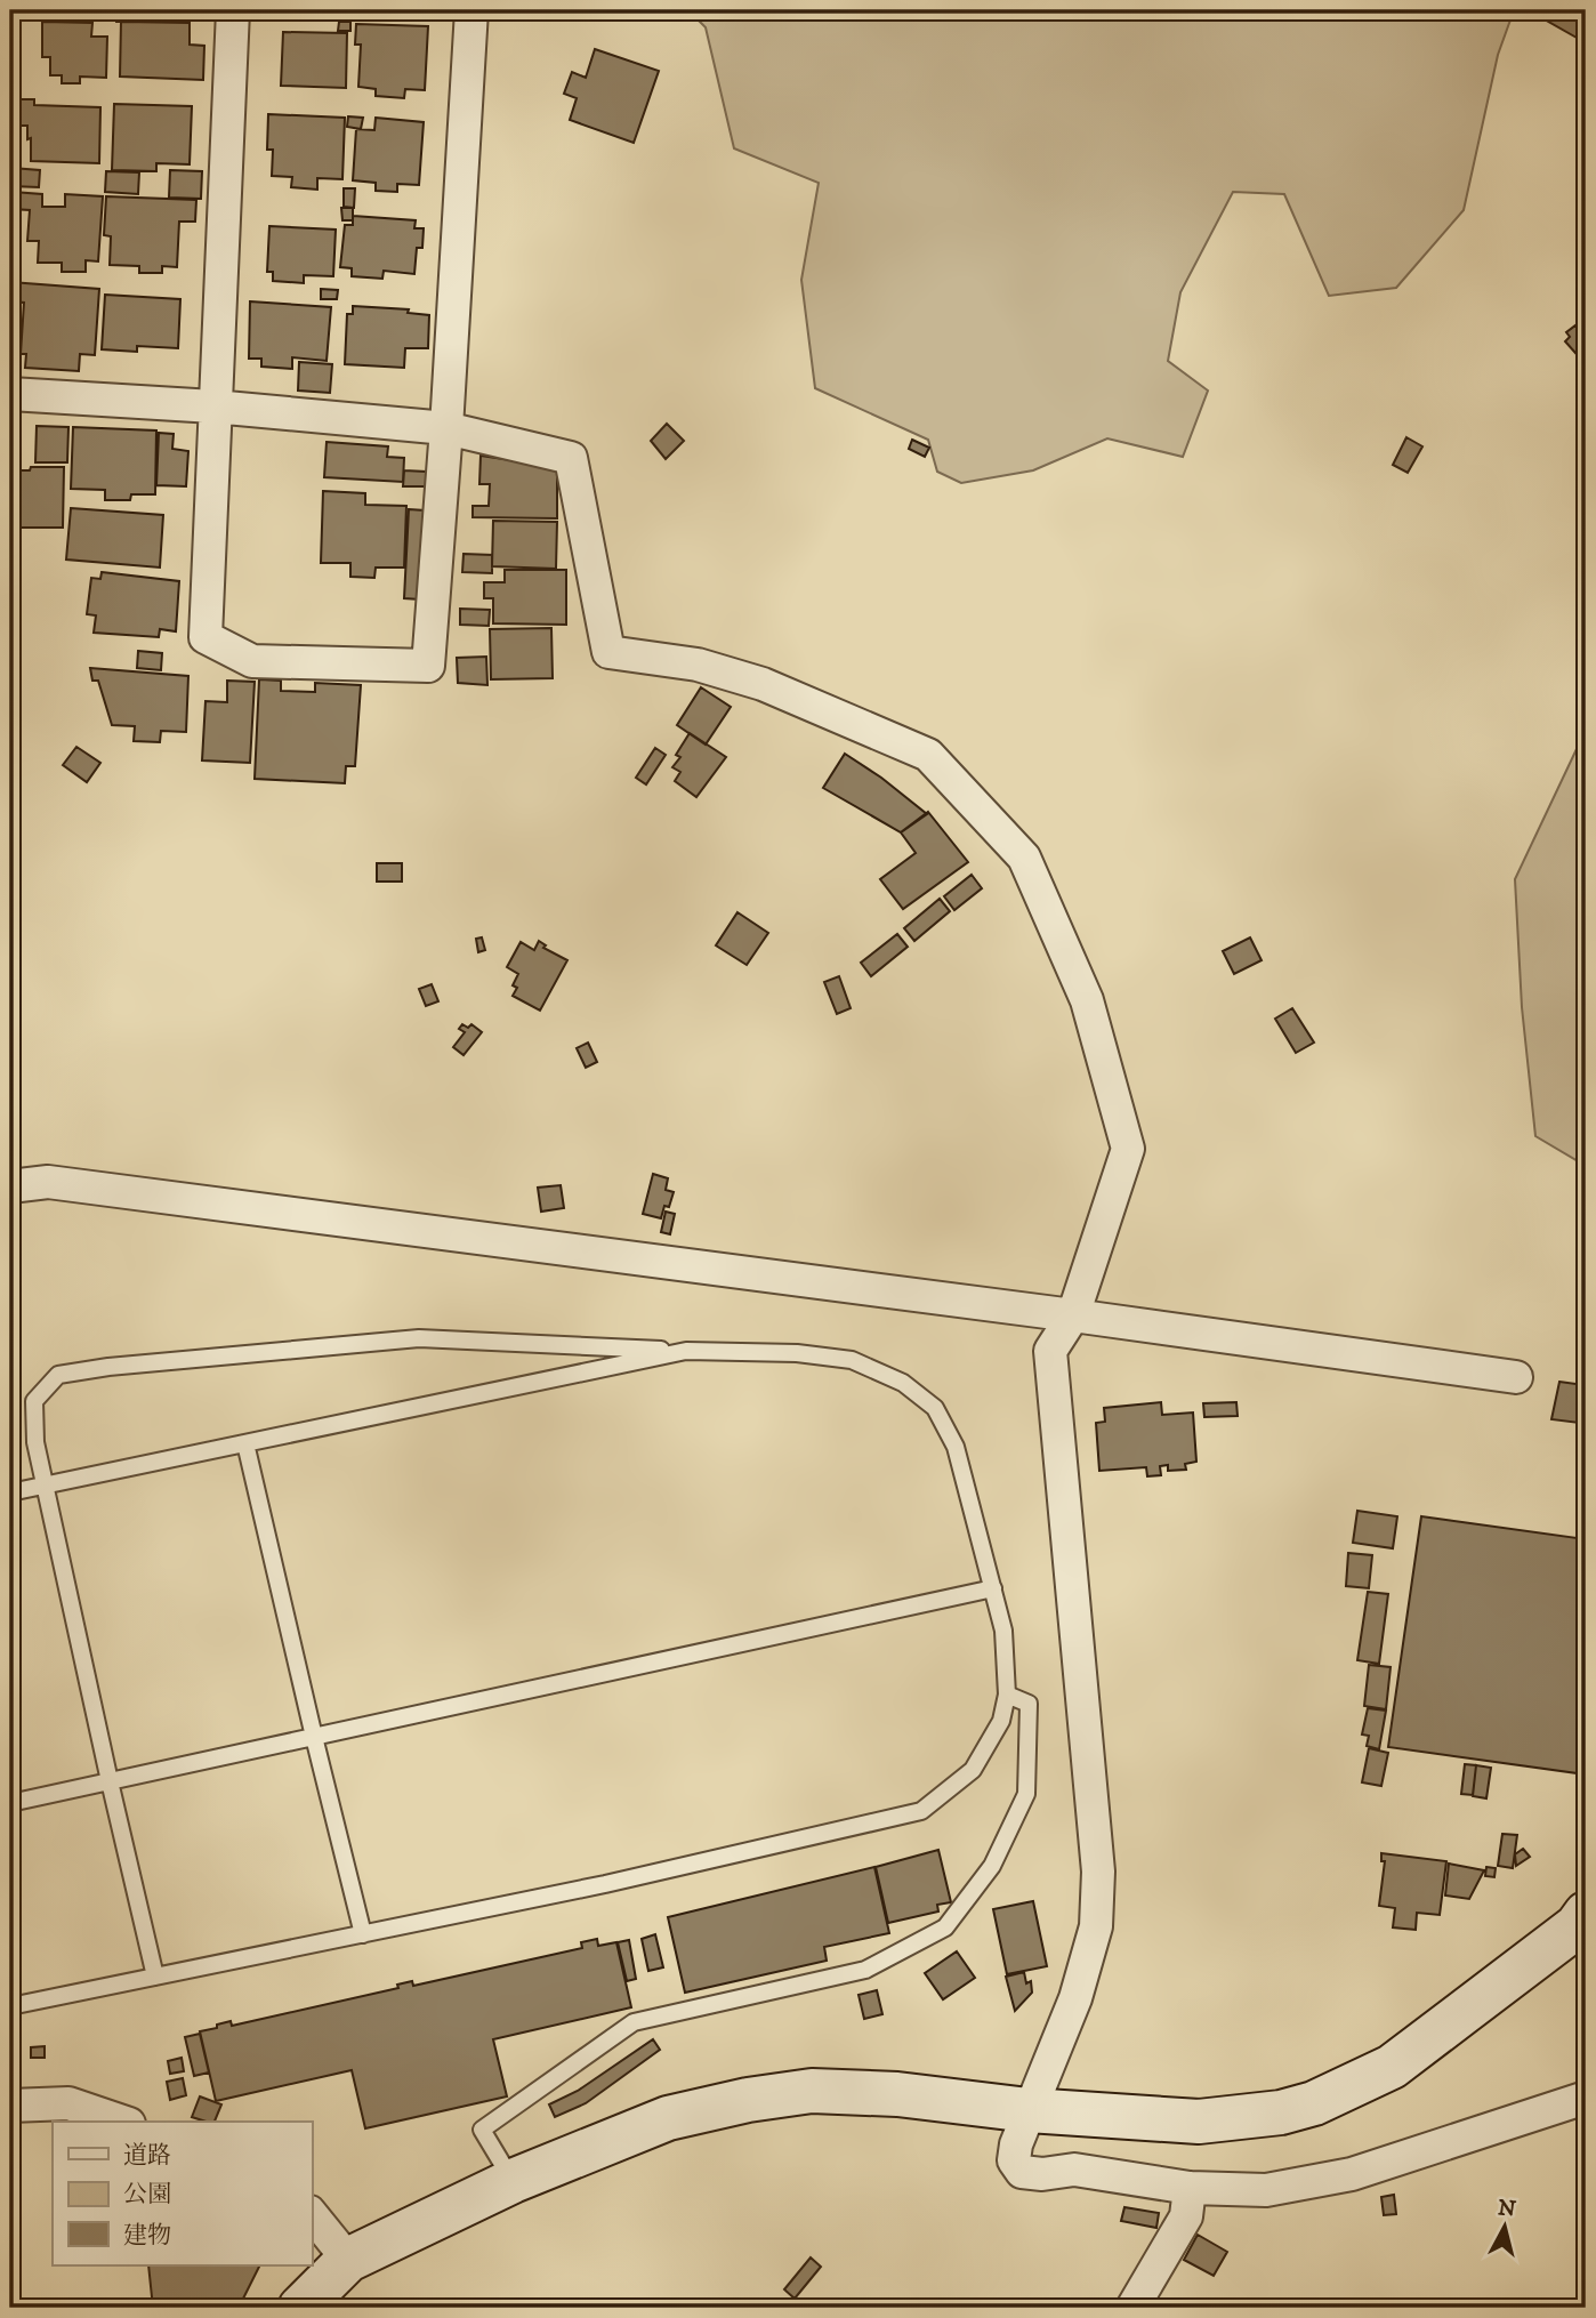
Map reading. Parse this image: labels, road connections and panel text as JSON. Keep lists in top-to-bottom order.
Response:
{
  "legend": ["道路", "公園", "建物"],
  "north": "top"
}
